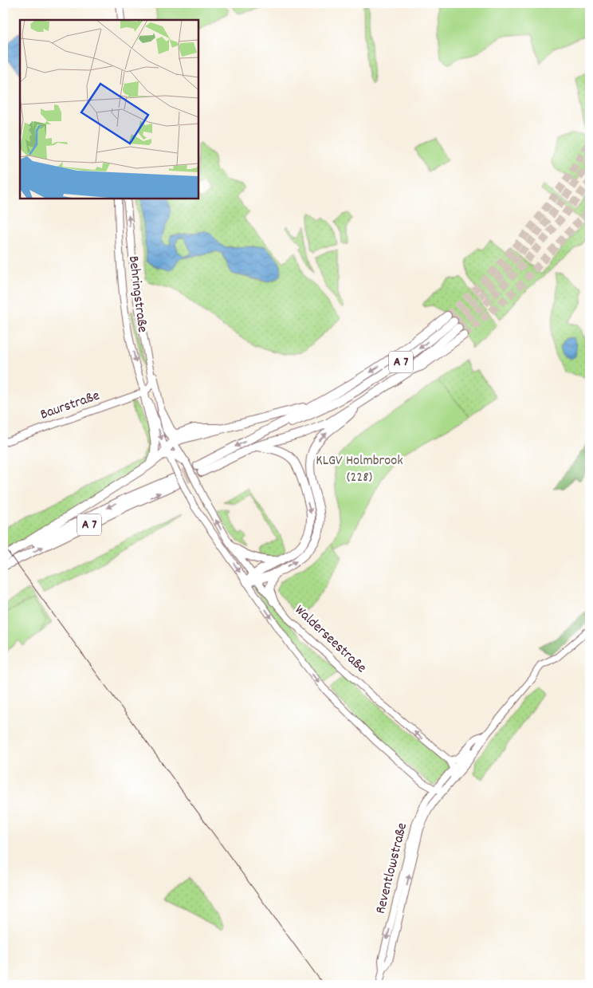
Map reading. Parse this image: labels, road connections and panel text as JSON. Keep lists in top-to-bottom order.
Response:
{
  "streets": {
    "highway": ["A 7"],
    "main road": [
      "Behringstraße",
      "Baurstraße",
      "Walderseestraße",
      "Reventlowstraße"
    ]
  },
  "crossings": [
    ["Behringstraße", "Baurstraße"],
    ["Behringstraße", "Walderseestraße"],
    ["Walderseestraße", "Reventlowstraße"]
  ],
  "parks": ["KLGV Holmbrook (228)"]
}
